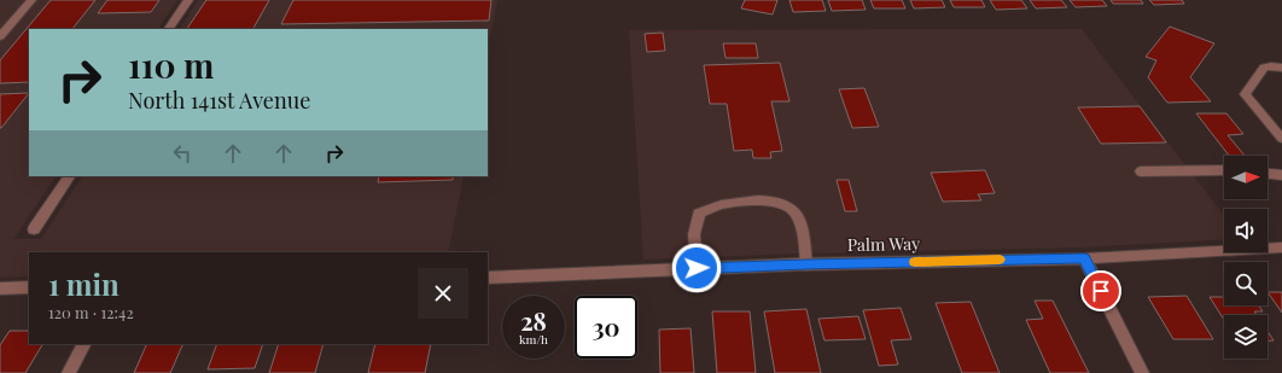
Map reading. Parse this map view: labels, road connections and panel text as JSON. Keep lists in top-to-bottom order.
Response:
{
  "streets": {
    "street": ["Palm Way"]
  },
  "north": "right",
  "page": {
    "turn": ["110 m", "North 141st Avenue"],
    "heading": ["1 min", "120 m · 12:42"],
    "speed": "28 km/h",
    "limit": "30"
  }
}
